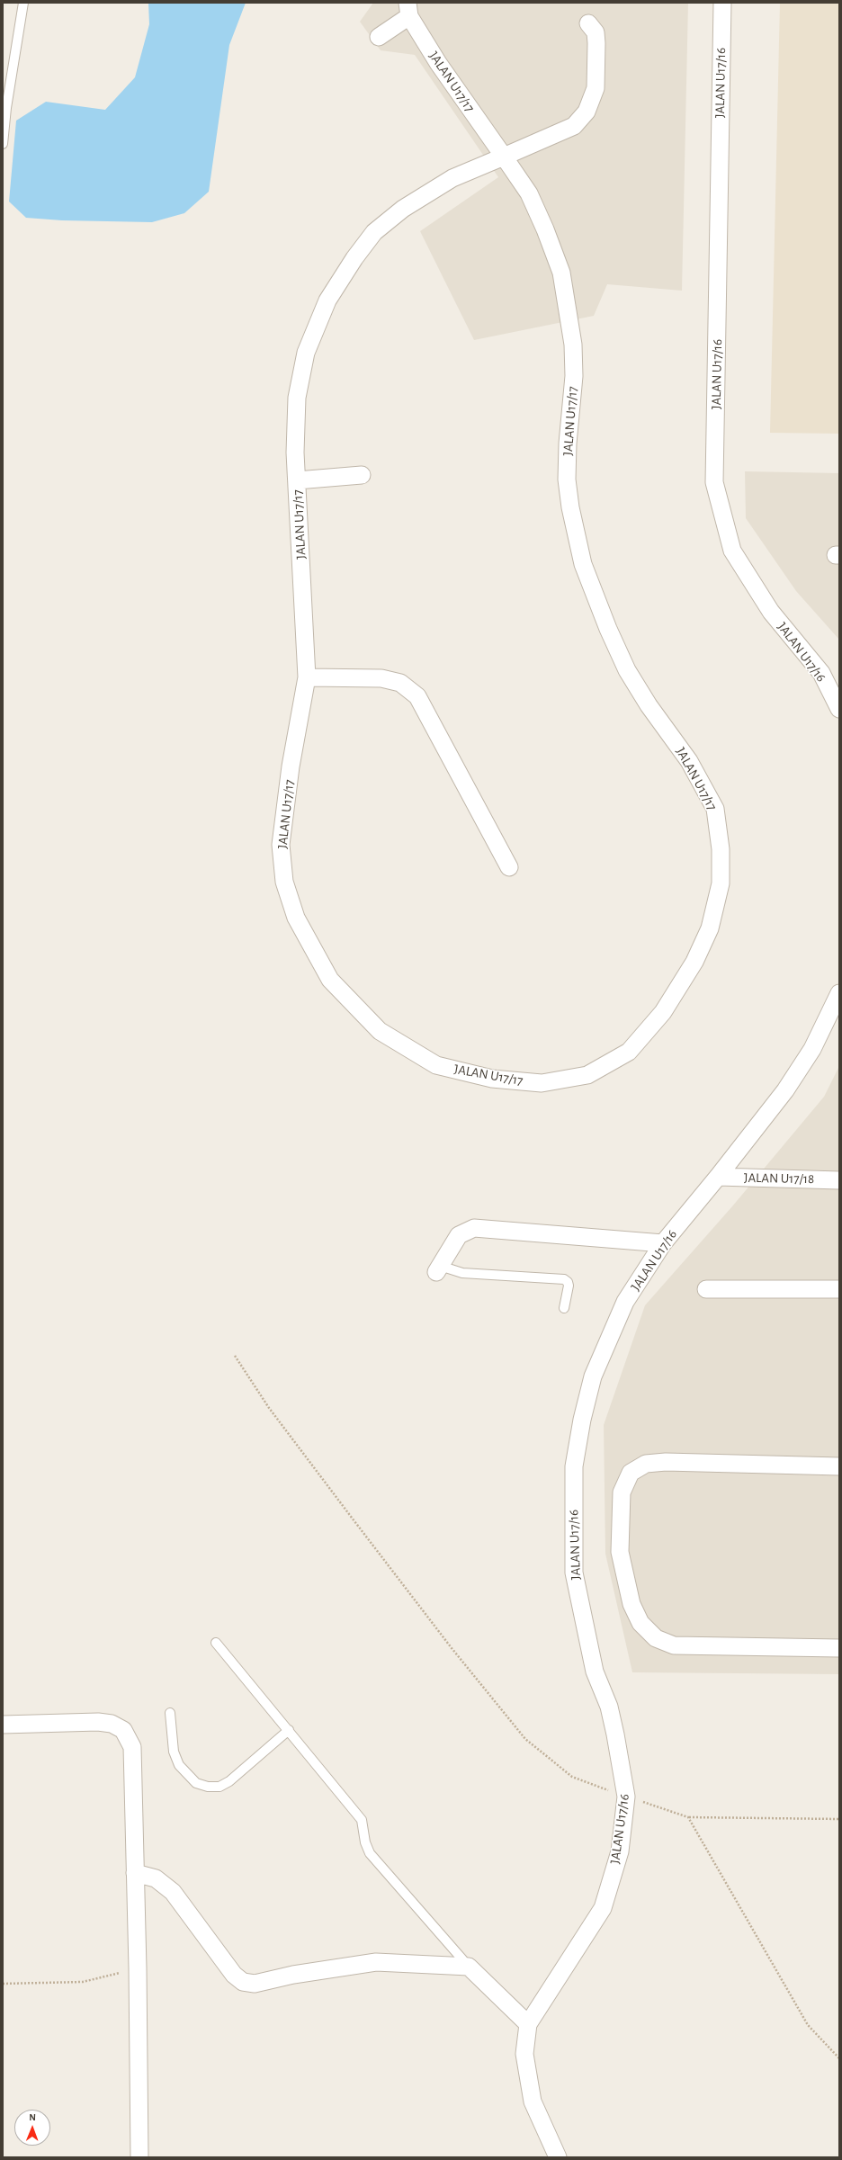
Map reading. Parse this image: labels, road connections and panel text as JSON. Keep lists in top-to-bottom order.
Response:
{
  "streets": {
    "street": ["JALAN U17/17", "JALAN U17/16", "JALAN U17/18"]
  },
  "crossings": [
    ["JALAN U17/16", "JALAN U17/18"]
  ],
  "north": "top"
}
